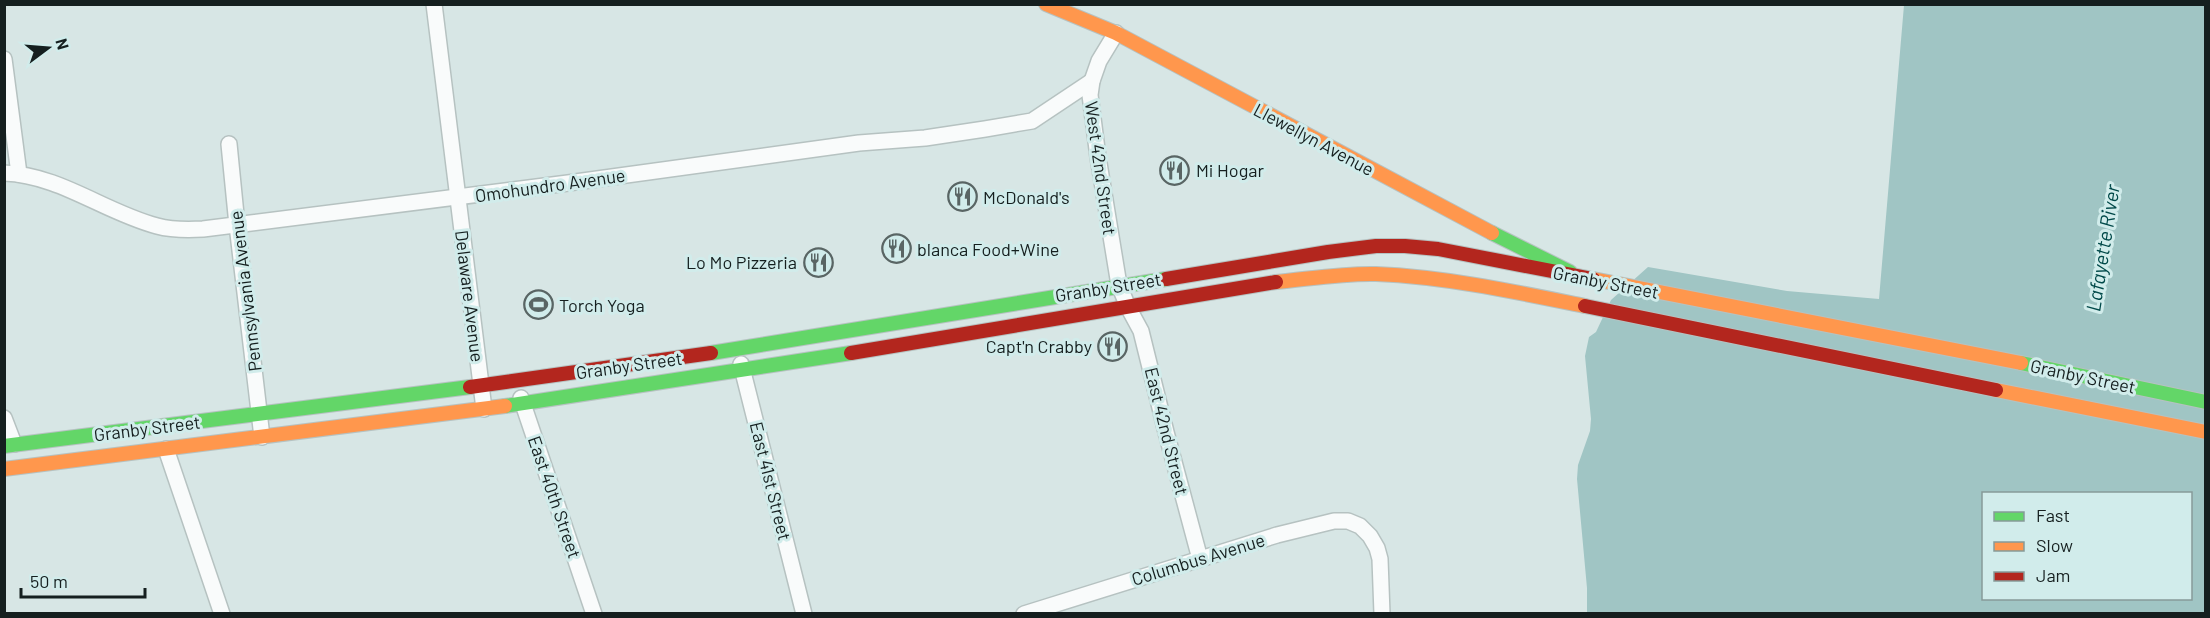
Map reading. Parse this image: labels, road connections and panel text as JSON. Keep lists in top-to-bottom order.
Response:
{
  "streets": {
    "main road": ["Llewellyn Avenue", "Granby Street"],
    "street": [
      "West 42nd Street",
      "Omohundro Avenue",
      "Pennsylvania Avenue",
      "Delaware Avenue",
      "East 42nd Street",
      "East 41st Street",
      "East 40th Street",
      "Columbus Avenue"
    ]
  },
  "crossings": [
    ["Llewellyn Avenue", "West 42nd Street"],
    ["Llewellyn Avenue", "Granby Street"],
    ["West 42nd Street", "Omohundro Avenue"],
    ["West 42nd Street", "Granby Street"],
    ["West 42nd Street", "East 42nd Street"],
    ["Omohundro Avenue", "Pennsylvania Avenue"],
    ["Omohundro Avenue", "Delaware Avenue"],
    ["Granby Street", "Pennsylvania Avenue"],
    ["Granby Street", "Delaware Avenue"],
    ["Granby Street", "East 42nd Street"],
    ["Granby Street", "East 41st Street"],
    ["Granby Street", "East 40th Street"],
    ["East 42nd Street", "Columbus Avenue"]
  ],
  "water": ["Lafayette River"],
  "places": {
    "restaurant": [
      "Mi Hogar",
      "McDonald's",
      "blanca Food+Wine",
      "Lo Mo Pizzeria",
      "Capt'n Crabby"
    ],
    "sports": ["Torch Yoga"]
  },
  "legend": ["Fast", "Slow", "Jam"],
  "scale_bar": "50 m",
  "north": "right"
}
